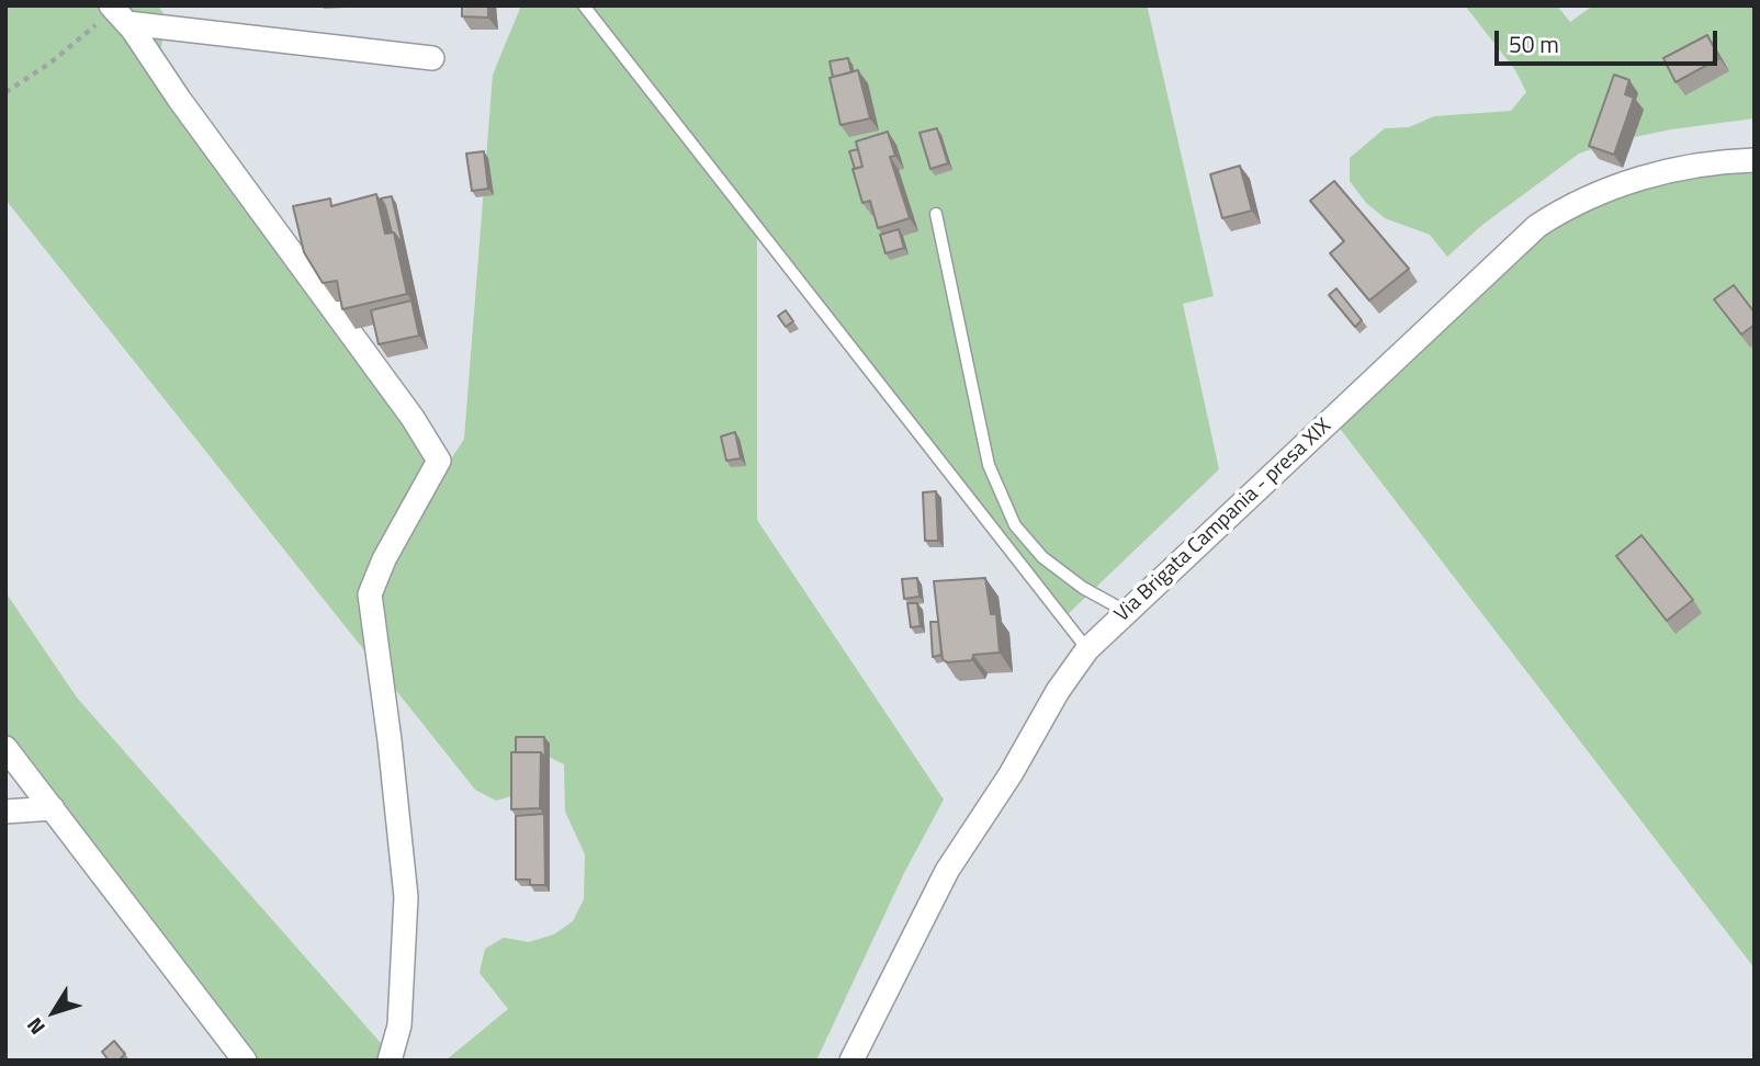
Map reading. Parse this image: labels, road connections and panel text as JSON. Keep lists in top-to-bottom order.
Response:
{
  "streets": {
    "street": ["Via Brigata Campania - presa XIX"]
  },
  "scale_bar": "50 m",
  "north": "bottom left"
}
